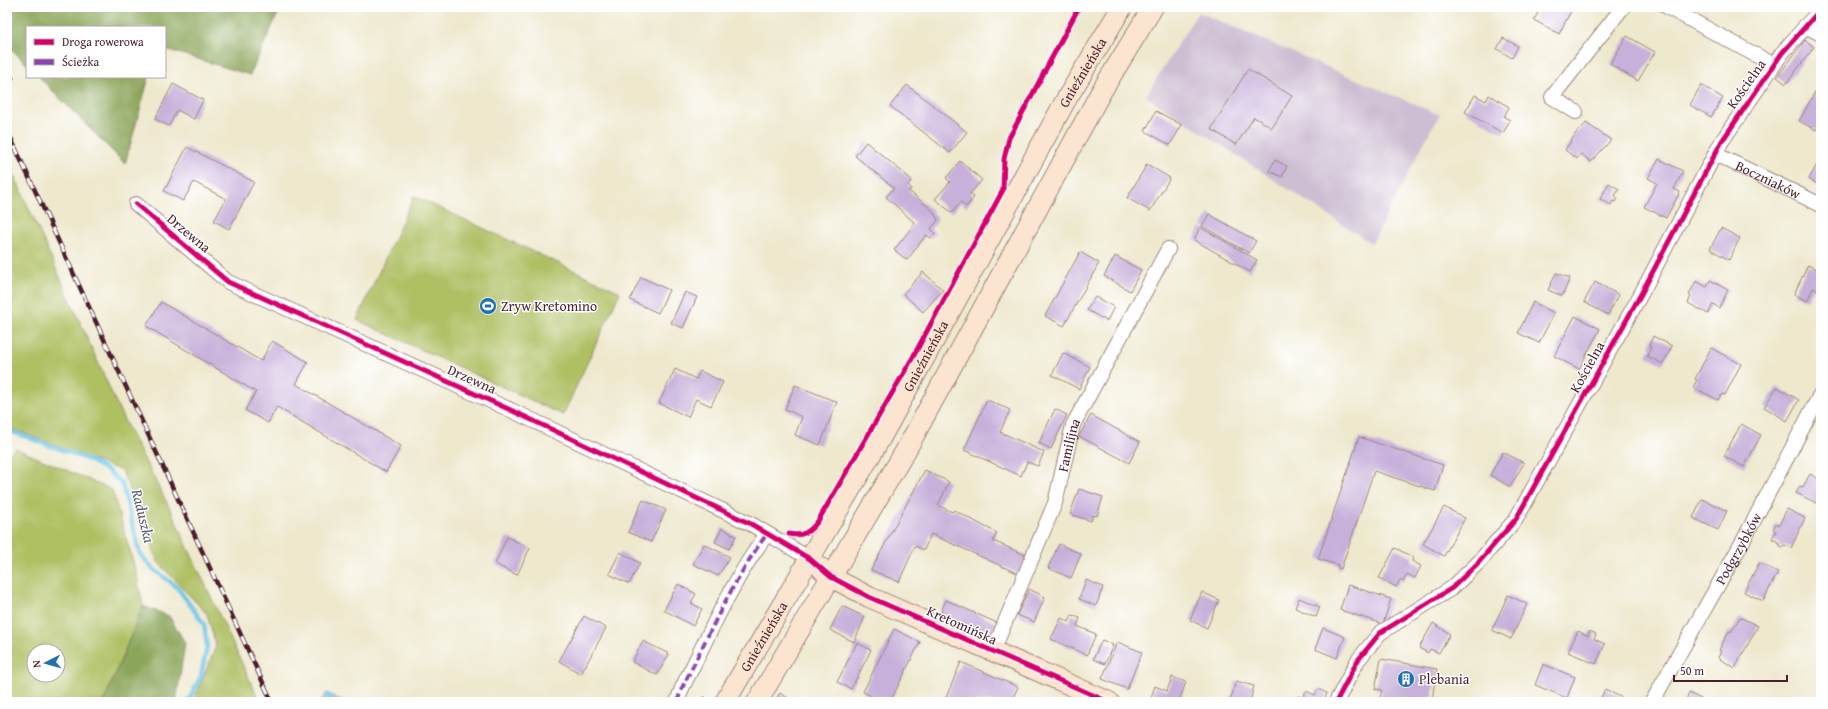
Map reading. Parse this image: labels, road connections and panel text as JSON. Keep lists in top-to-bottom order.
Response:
{
  "streets": {
    "main road": ["Gnieźnieńska", "Kretomińska"],
    "street": [
      "Kościelna",
      "Boczniaków",
      "Drzewna",
      "Familijna",
      "Podgrzybków"
    ]
  },
  "crossings": [
    ["Gnieźnieńska", "Drzewna"],
    ["Gnieźnieńska", "Kretomińska"],
    ["Kościelna", "Boczniaków"],
    ["Drzewna", "Kretomińska"],
    ["Familijna", "Kretomińska"]
  ],
  "water": ["Raduszka"],
  "places": {
    "sports": ["Zryw Kretomino"],
    "building": ["Plebania"]
  },
  "legend": ["Droga rowerowa", "Ścieżka"],
  "scale_bar": "50 m",
  "north": "left"
}
